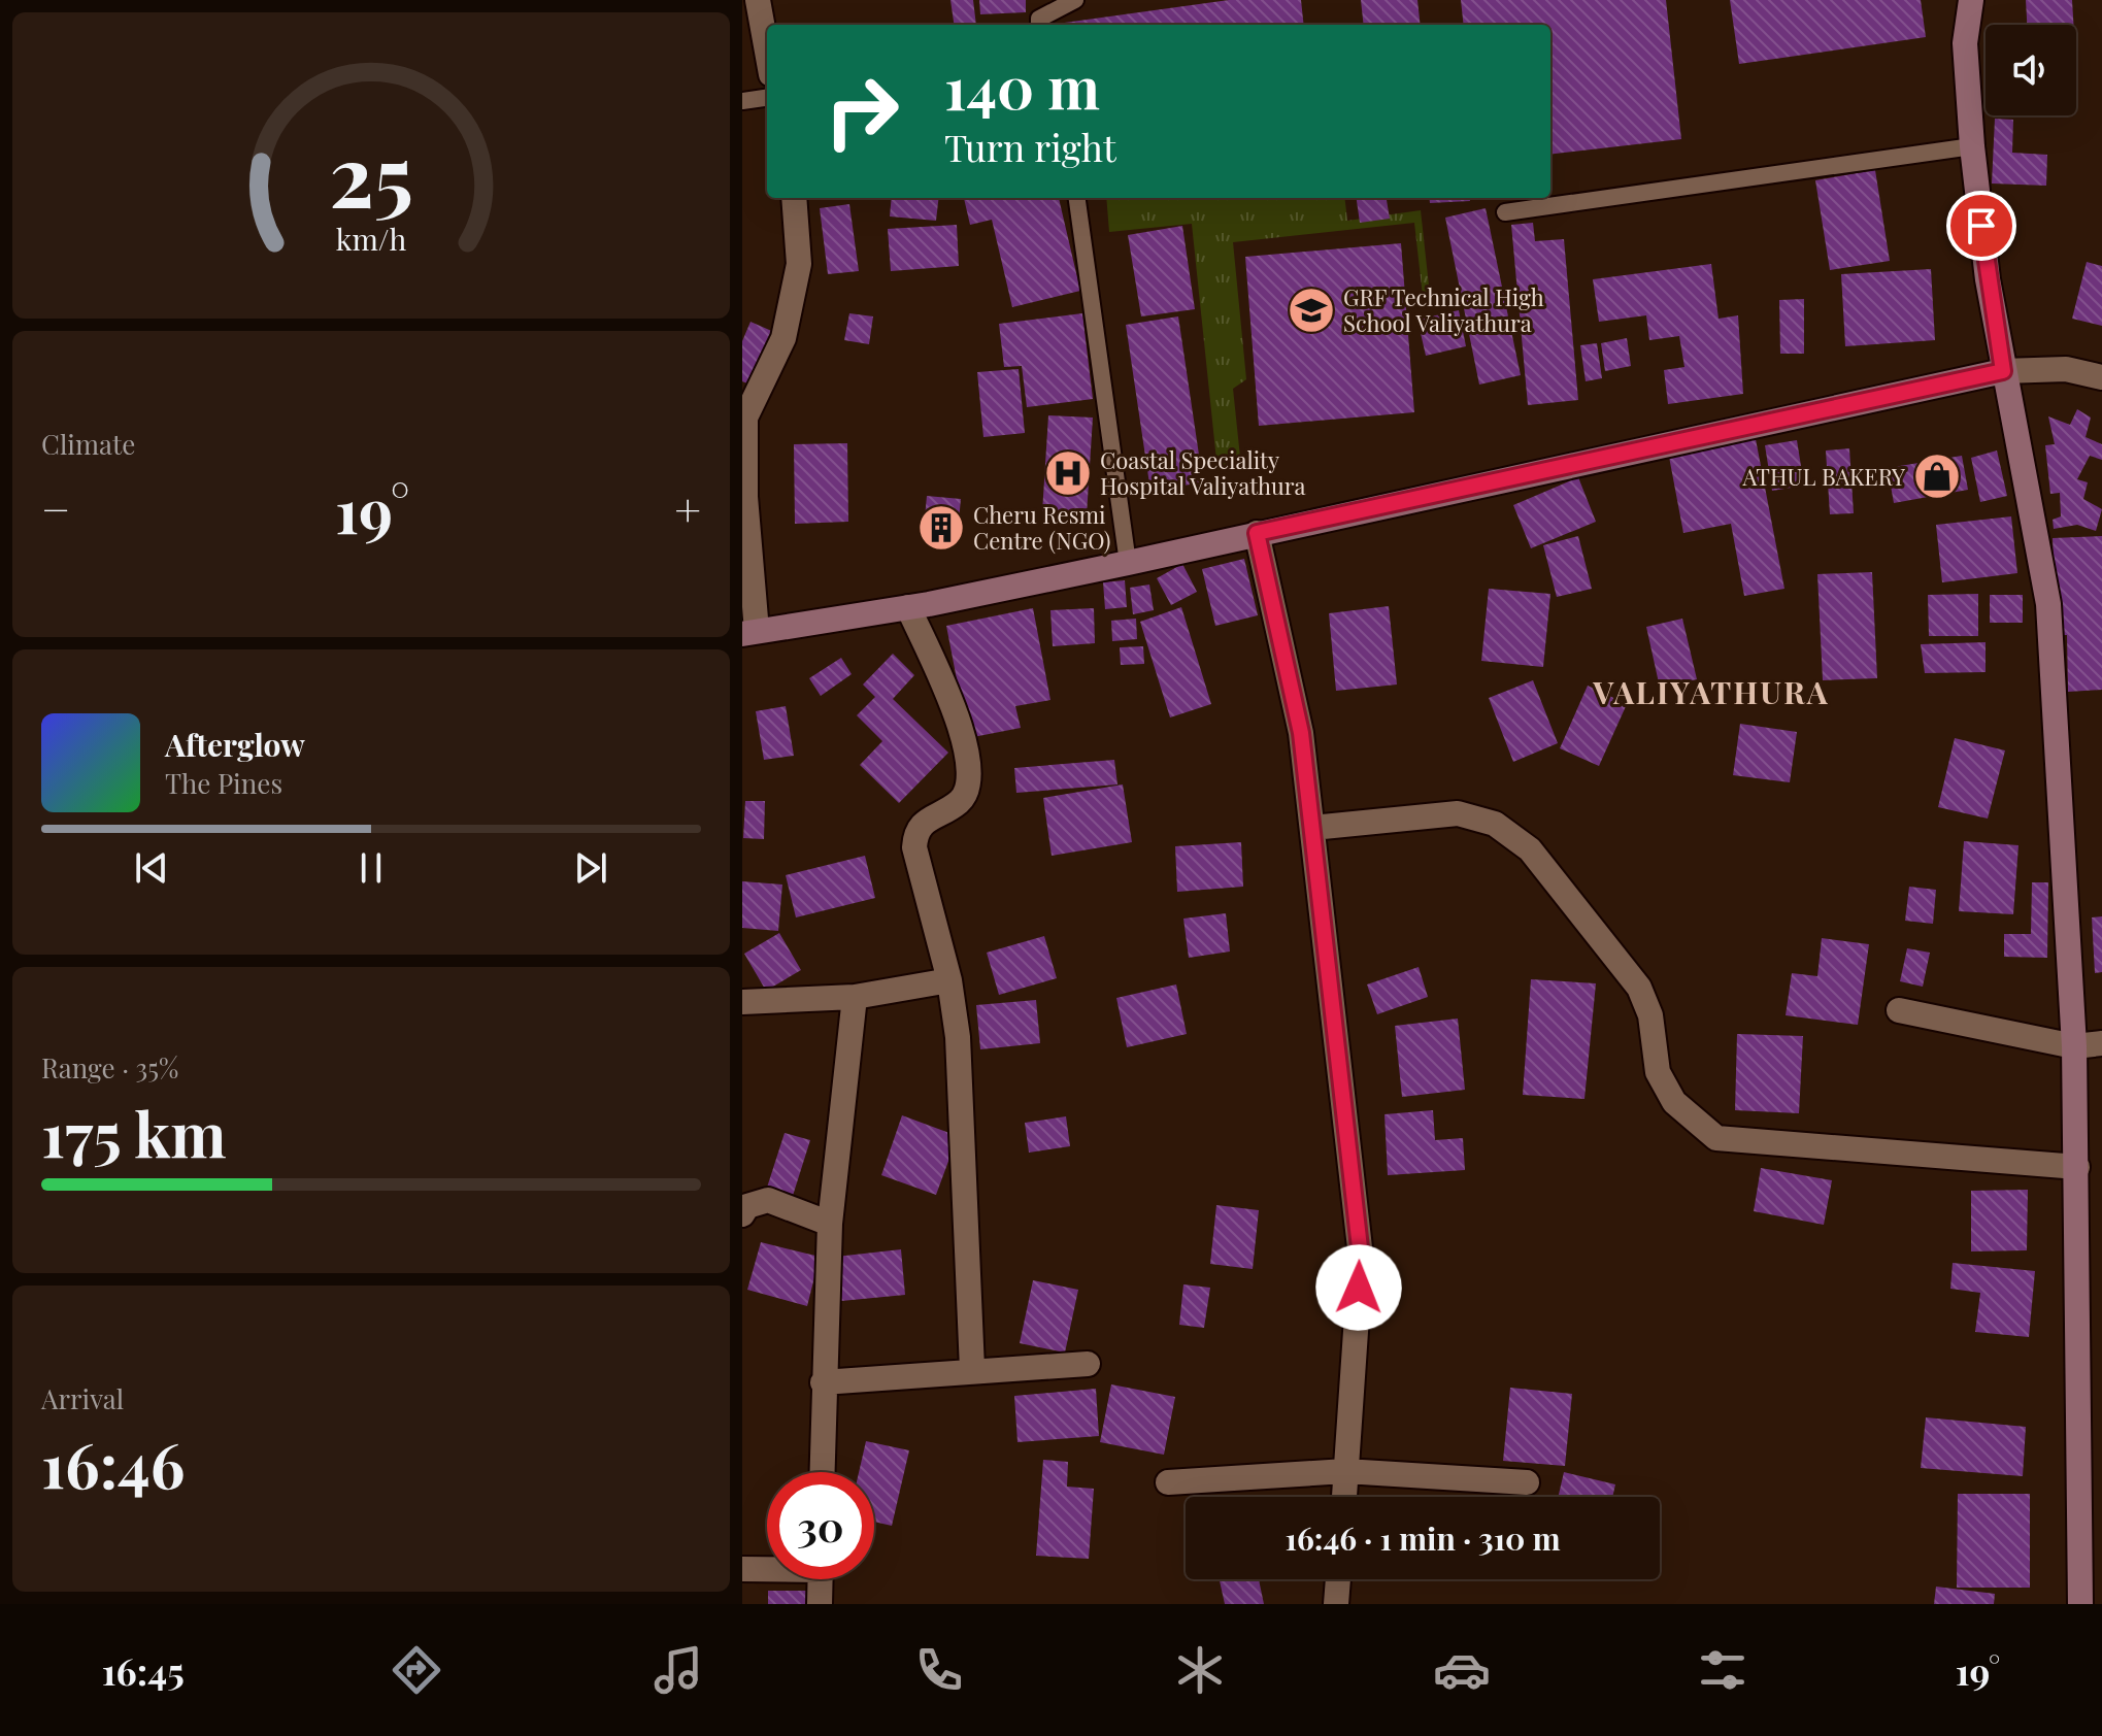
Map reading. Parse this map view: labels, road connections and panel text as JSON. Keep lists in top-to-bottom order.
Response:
{
  "districts": ["VALIYATHURA"],
  "places": {
    "school or university": ["GRF Technical High School Valiyathura"],
    "hospital": ["Coastal Speciality Hospital Valiyathura"],
    "shop": ["ATHUL BAKERY"],
    "building": ["Cheru Resmi Centre (NGO)"]
  },
  "page": {
    "turn": ["140 m", "Turn right"],
    "tile": [
      "Climate",
      ["Range · 35%", "175 km"],
      ["Arrival", "16:46"]
    ],
    "heat": ["−", "19°", "+"],
    "song": ["Afterglow", "The Pines"],
    "limit": "30",
    "trip": "16:46 · 1 min · 310 m",
    "tabs": ["16:45", "19°"],
    "gauge": ["25", "km/h"]
  }
}
